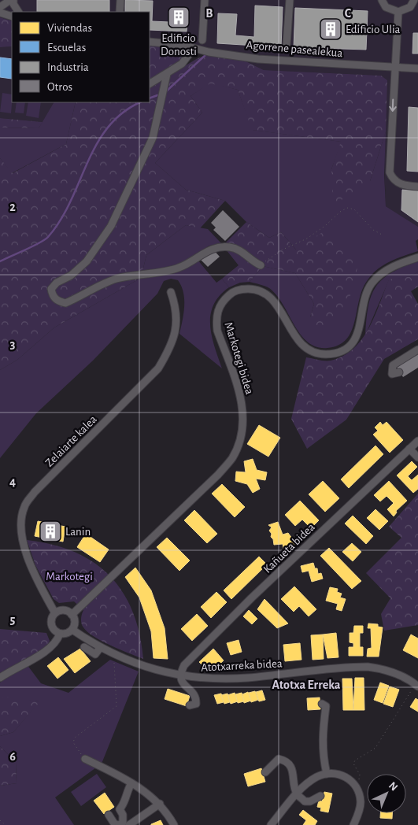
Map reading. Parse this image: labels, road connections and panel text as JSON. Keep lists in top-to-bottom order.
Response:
{
  "streets": {
    "street": [
      "Agorrene pasealekua",
      "Markotegi bidea",
      "Zelaiarte kalea",
      "Kañueta bidea",
      "Atotxarreka bidea"
    ]
  },
  "crossings": [
    ["Markotegi bidea", "Zelaiarte kalea"],
    ["Markotegi bidea", "Atotxarreka bidea"],
    ["Zelaiarte kalea", "Atotxarreka bidea"],
    ["Kañueta bidea", "Atotxarreka bidea"]
  ],
  "districts": ["Atotxa Erreka"],
  "parks": ["Markotegi"],
  "places": {
    "building": ["Edificio Donosti", "Edificio Ulia", "Lanin"]
  },
  "legend": [
    "Viviendas",
    "Escuelas",
    "Industria",
    "Otros"
  ],
  "north": "top right",
  "grid": {
    "columns": ["B", "C"],
    "rows": [
      "2",
      "3",
      "4",
      "5",
      "6"
    ]
  }
}
